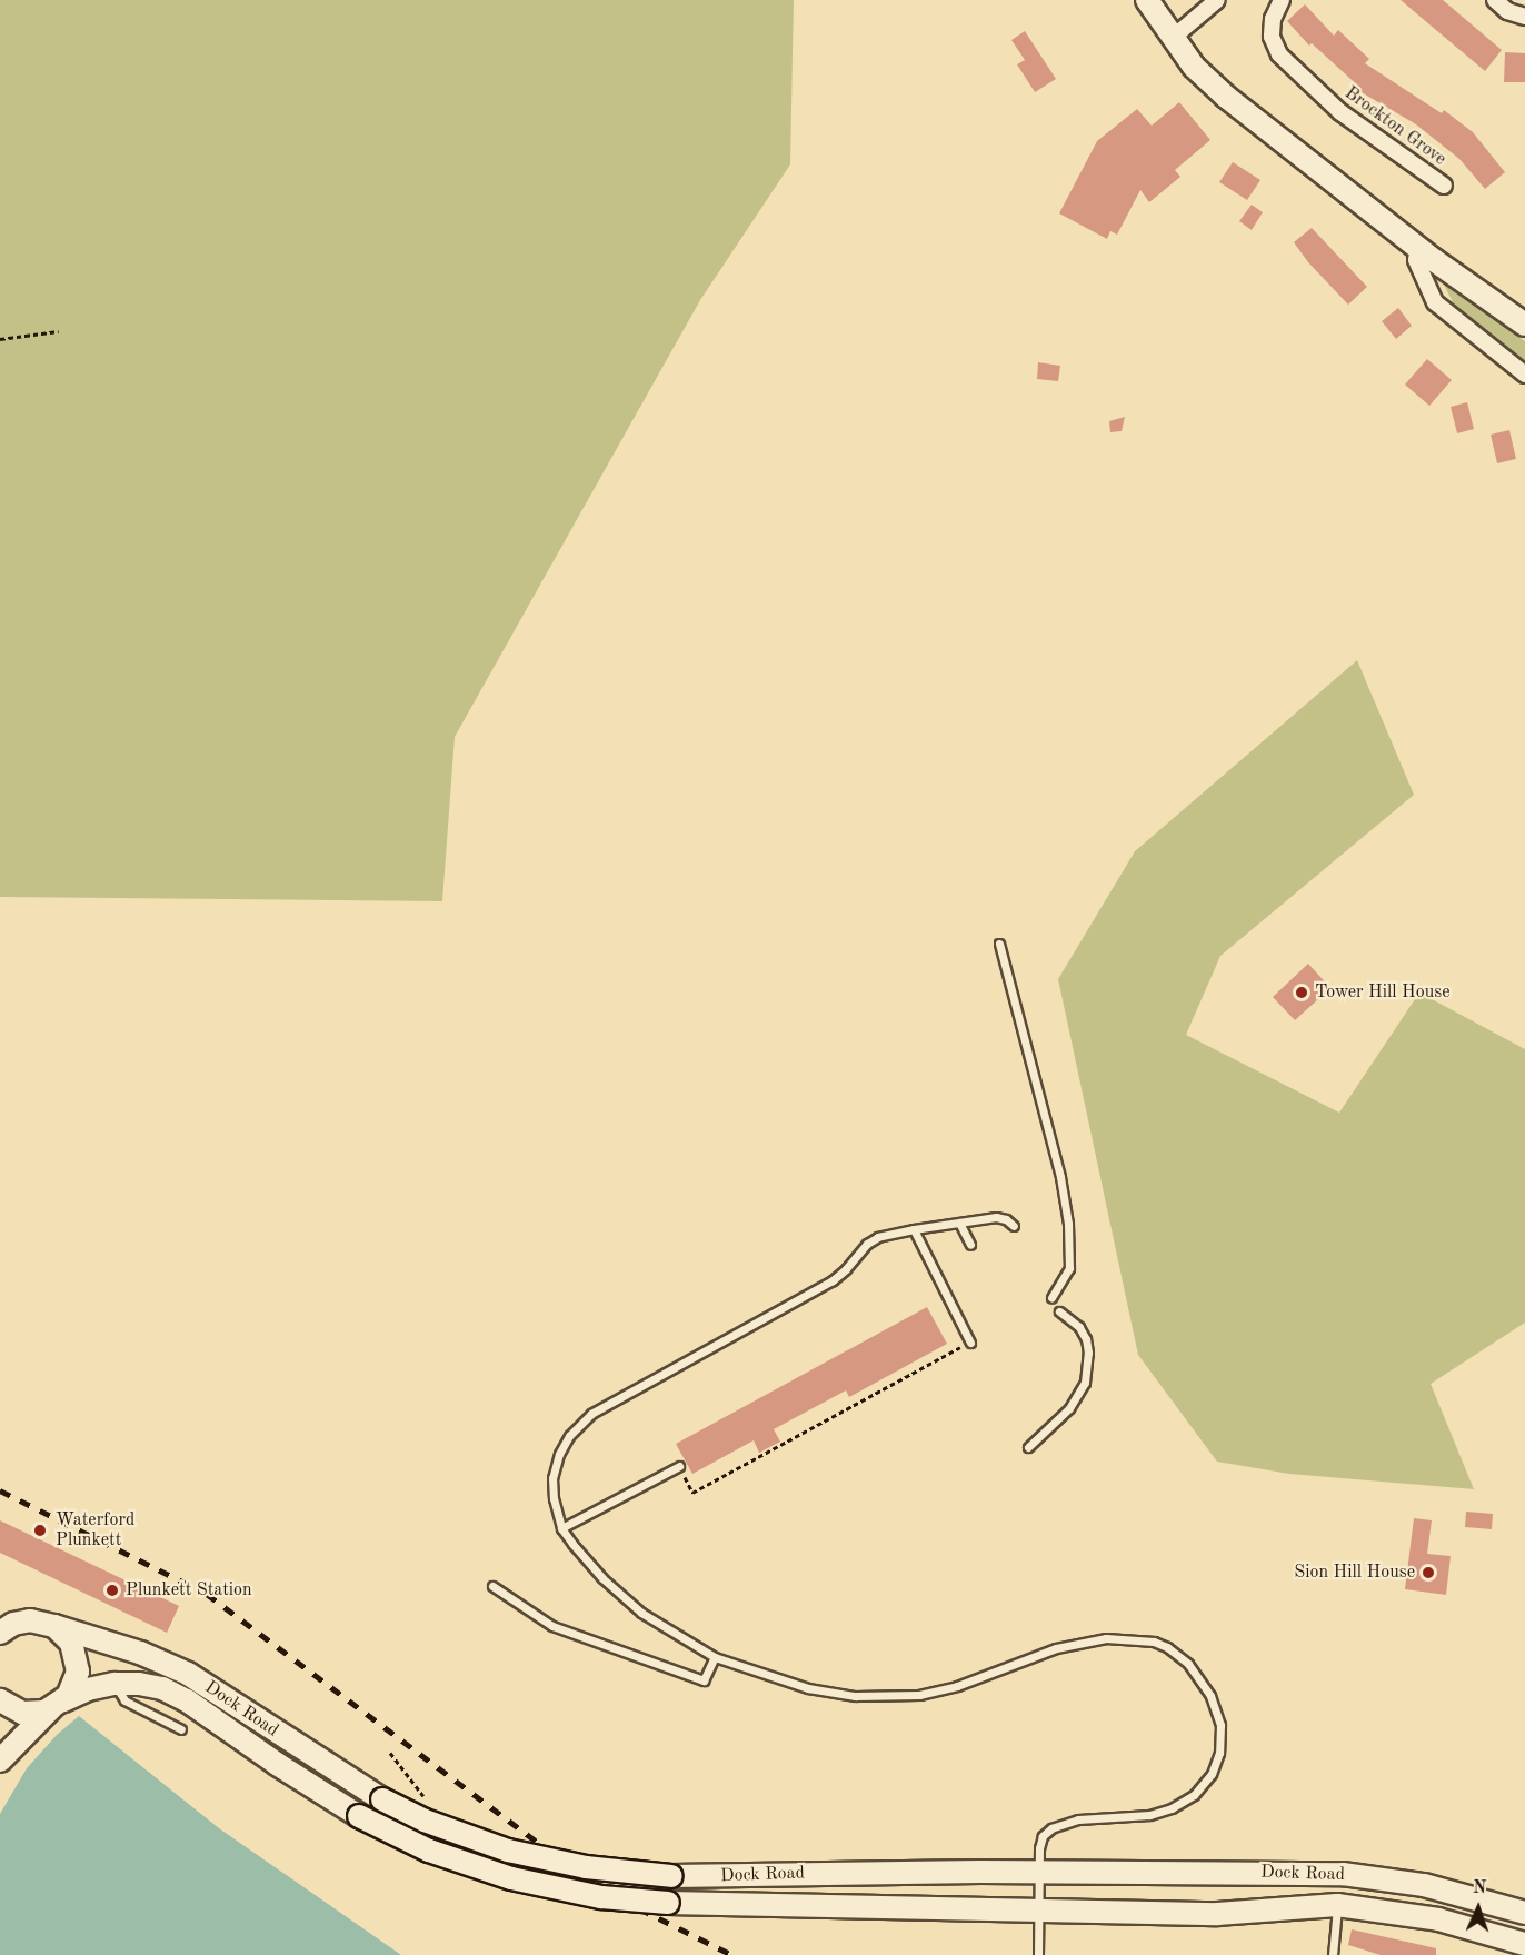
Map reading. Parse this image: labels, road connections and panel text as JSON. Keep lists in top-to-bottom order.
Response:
{
  "streets": {
    "main road": ["Dock Road"],
    "street": ["Brockton Grove"]
  },
  "places": [
    "Tower Hill House",
    "Waterford Plunkett",
    "Sion Hill House",
    "Plunkett Station"
  ],
  "north": "top"
}
